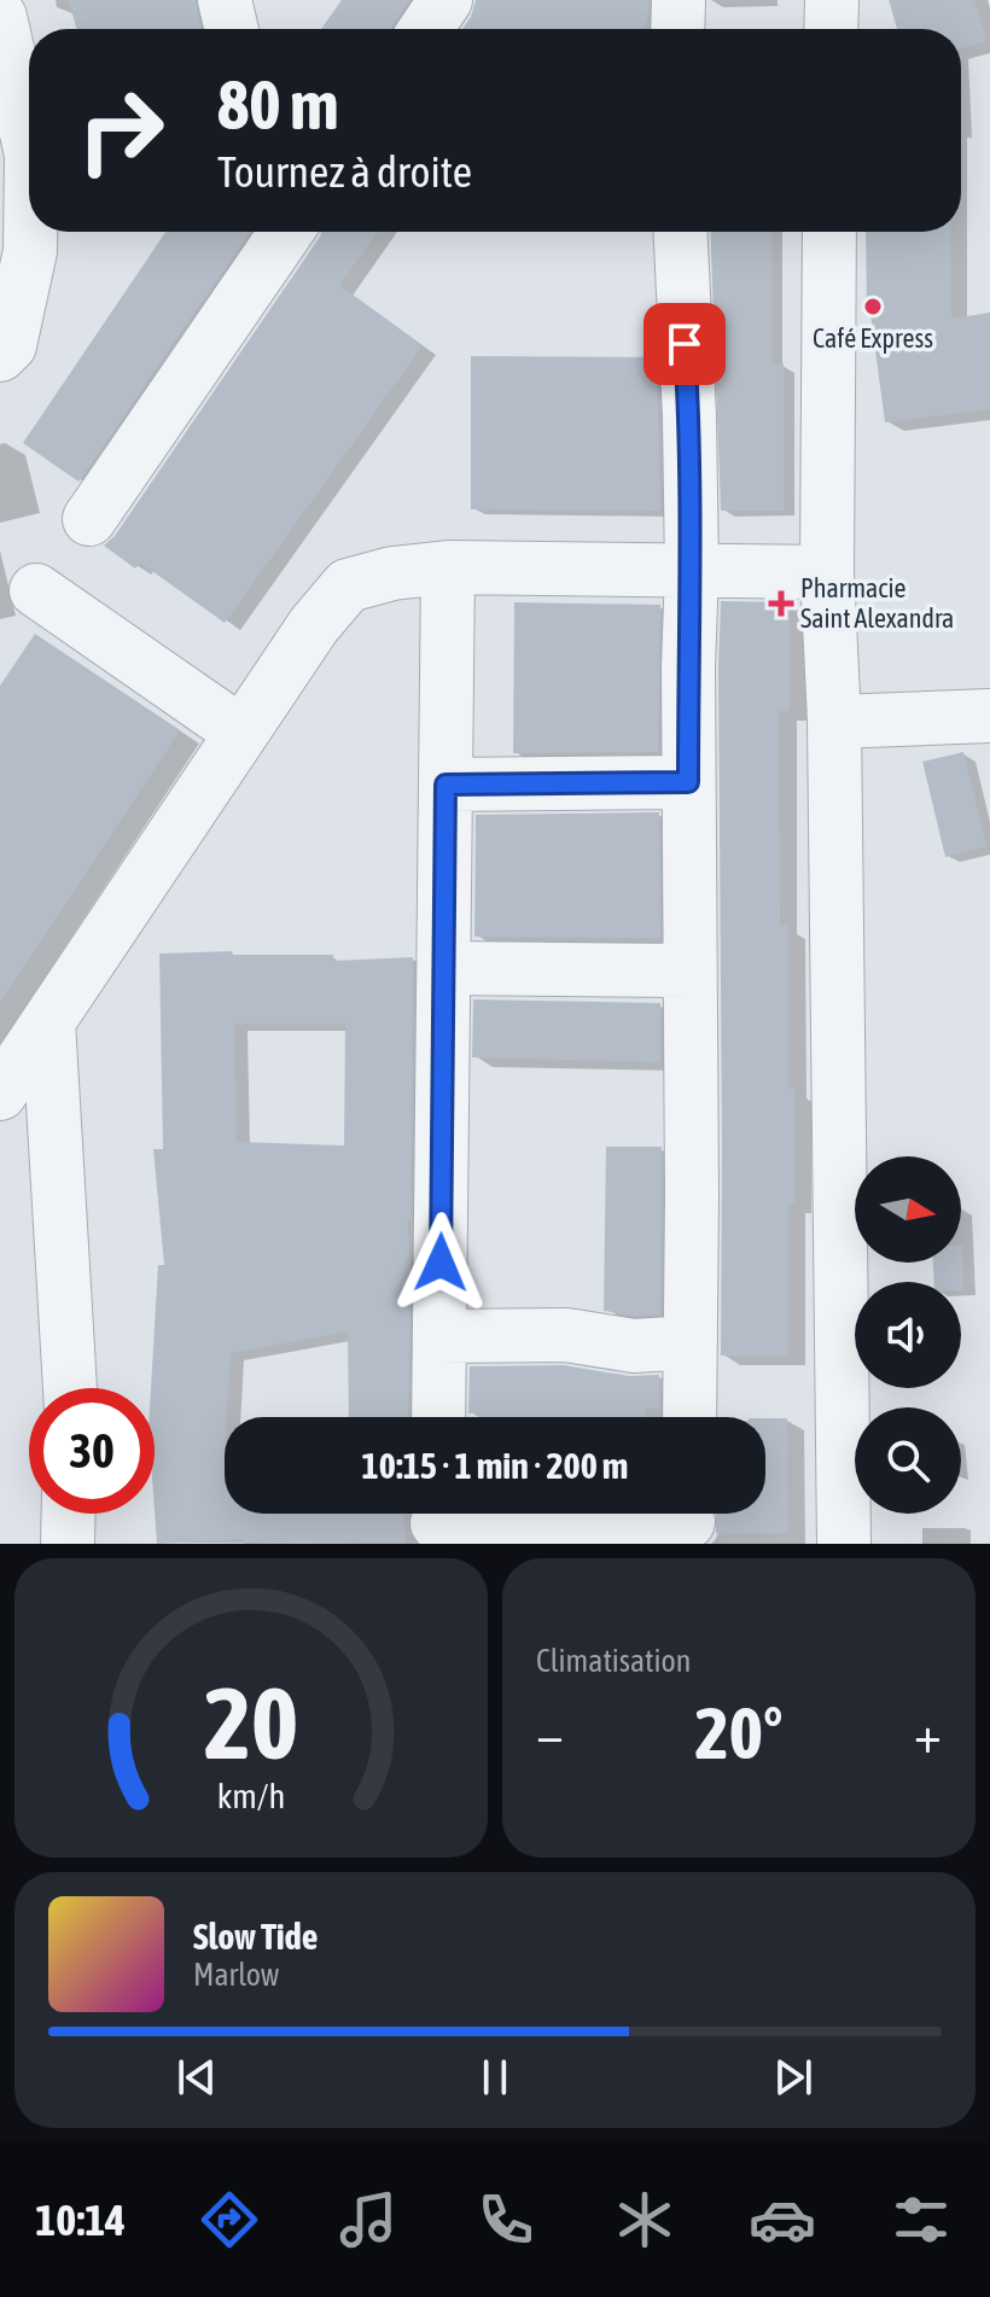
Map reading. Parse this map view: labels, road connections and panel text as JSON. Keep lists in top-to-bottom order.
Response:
{
  "places": {
    "other": ["Café Express"],
    "health": ["Pharmacie Saint Alexandra"]
  },
  "north": "right",
  "page": {
    "turn": ["80 m", "Tournez à droite"],
    "limit": "30",
    "trip": "10:15 · 1 min · 200 m",
    "tile": "Climatisation",
    "heat": ["−", "20°", "+"],
    "song": ["Slow Tide", "Marlow"],
    "tabs": "10:14",
    "gauge": ["20", "km/h"]
  }
}
